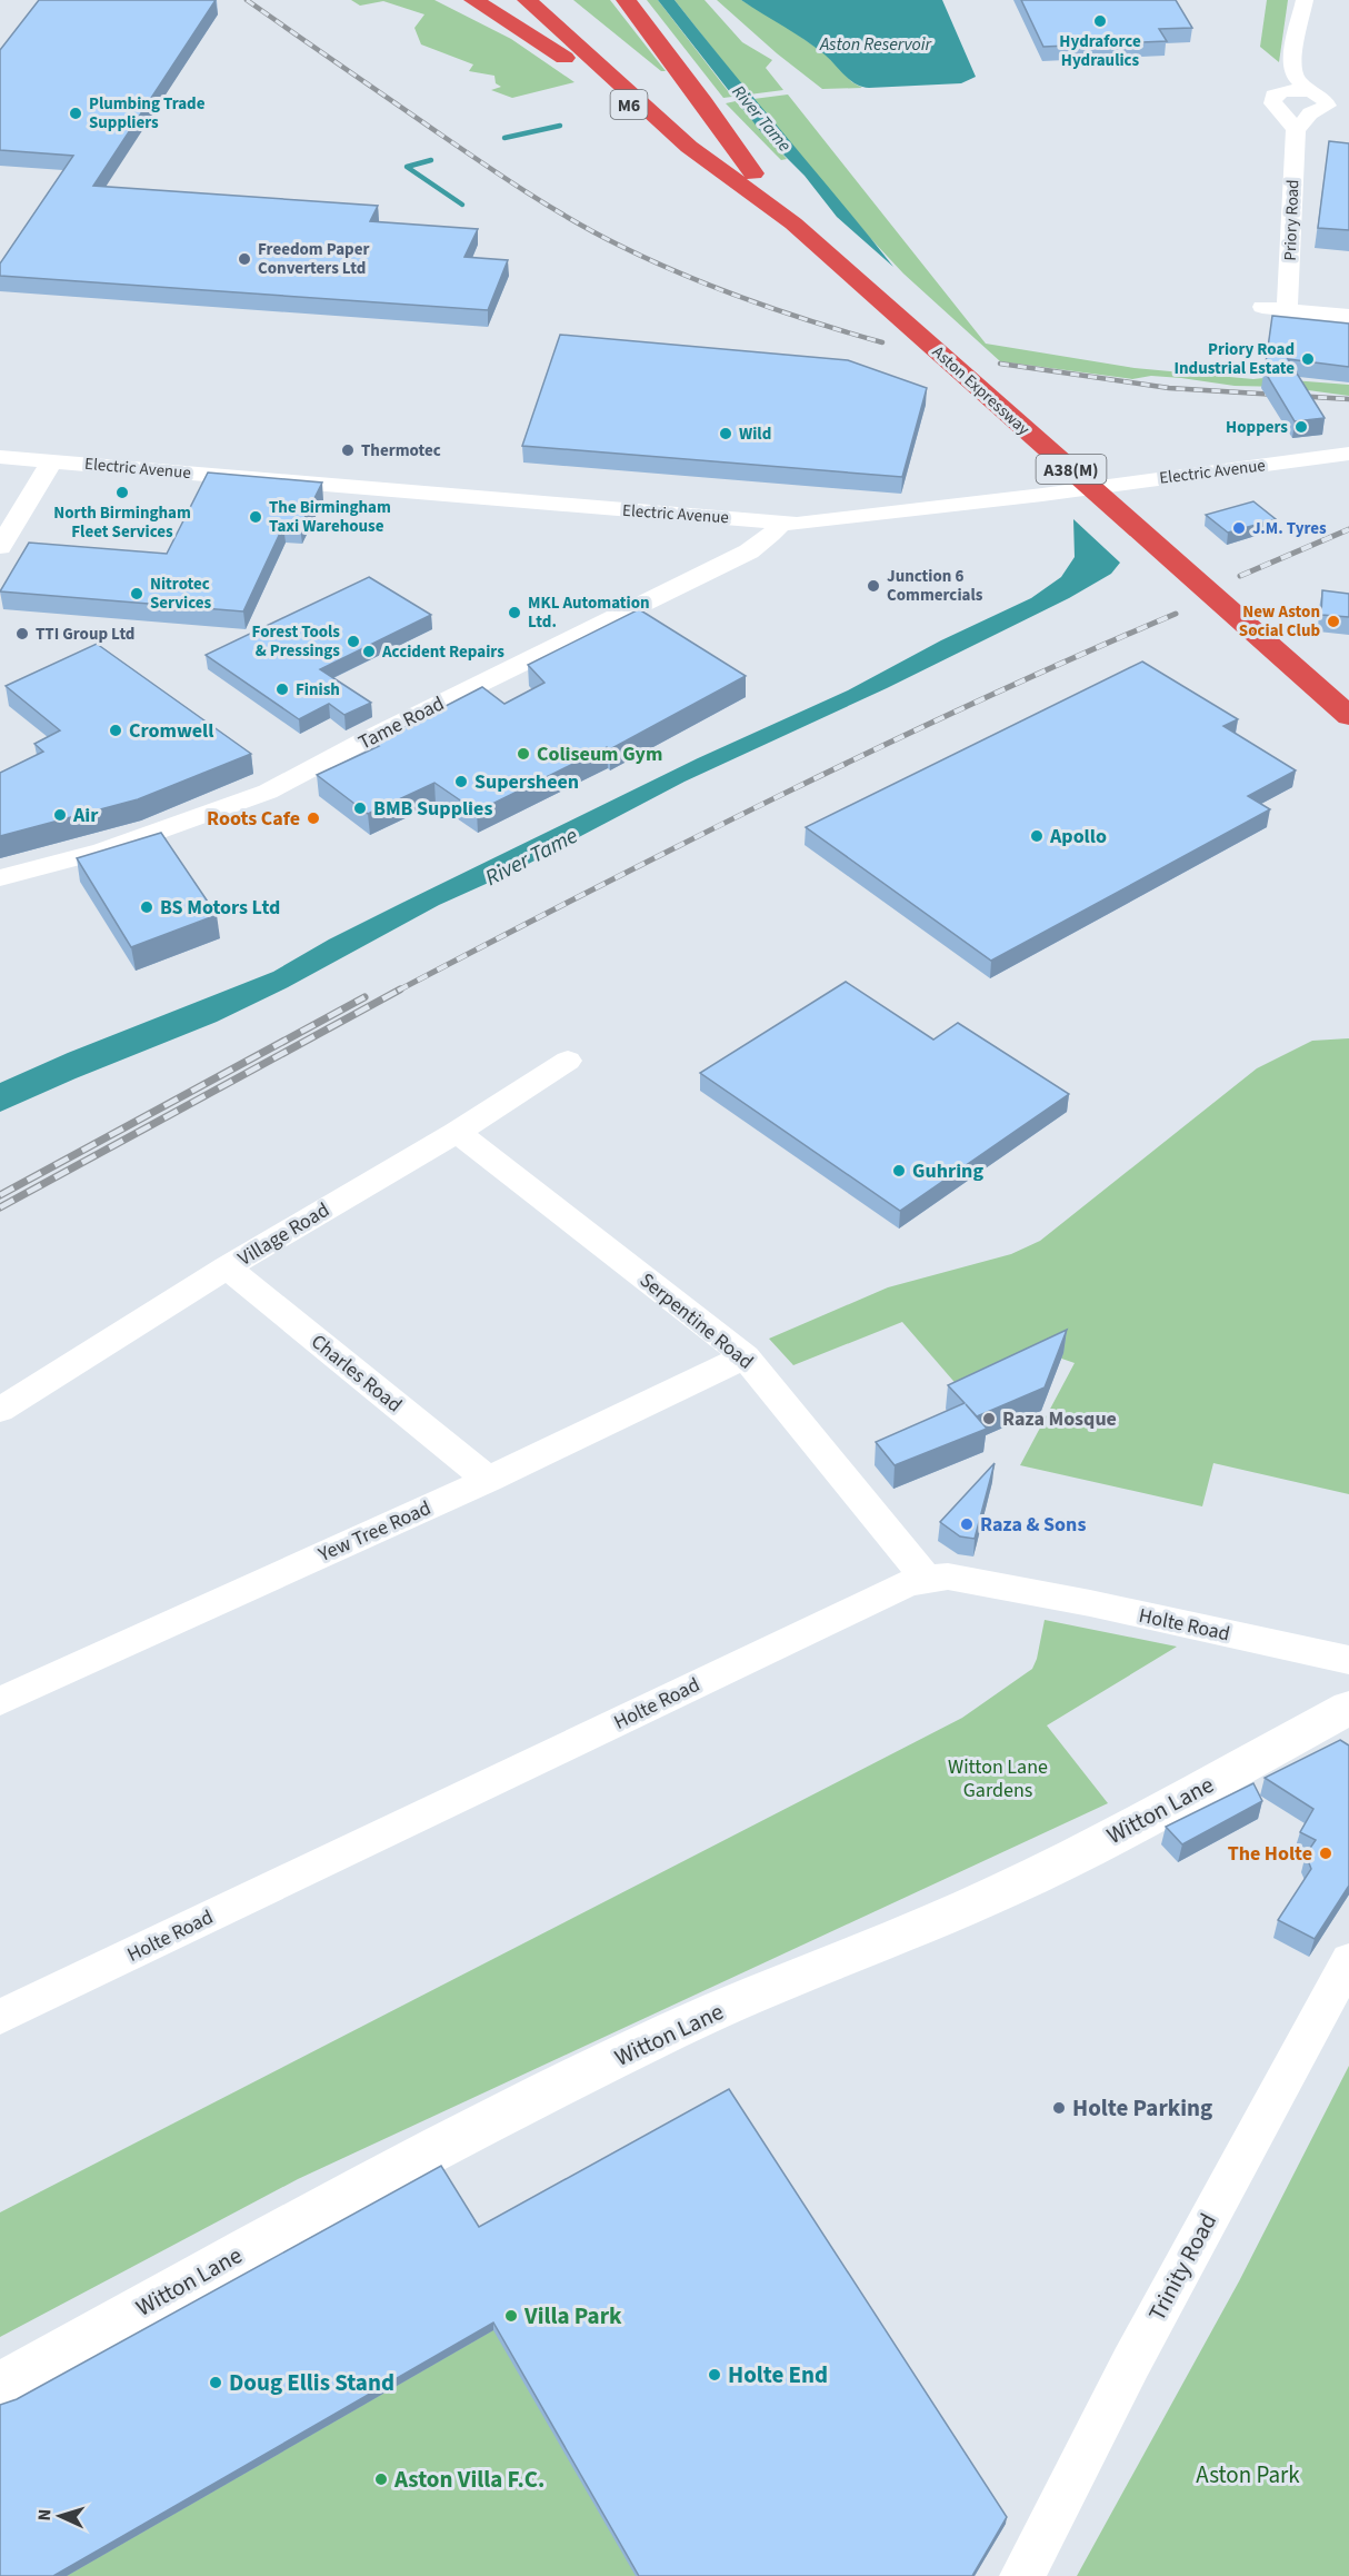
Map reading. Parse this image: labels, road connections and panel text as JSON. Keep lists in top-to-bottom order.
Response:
{
  "streets": {
    "highway": ["M6", "Aston Expressway", "A38(M)"],
    "main road": ["Witton Lane"],
    "street": [
      "Priory Road",
      "Electric Avenue",
      "Tame Road",
      "Village Road",
      "Serpentine Road",
      "Charles Road",
      "Yew Tree Road",
      "Holte Road",
      "Trinity Road"
    ]
  },
  "crossings": [
    ["M6", "Aston Expressway"],
    ["Aston Expressway", "A38(M)"],
    ["Electric Avenue", "Tame Road"],
    ["Village Road", "Serpentine Road"],
    ["Village Road", "Charles Road"],
    ["Serpentine Road", "Yew Tree Road"],
    ["Serpentine Road", "Holte Road"],
    ["Charles Road", "Yew Tree Road"]
  ],
  "water": ["Aston Reservoir", "River Tame"],
  "parks": ["Witton Lane Gardens", "Aston Park"],
  "places": [
    "Hydraforce Hydraulics",
    "Plumbing Trade Suppliers",
    "Freedom Paper Converters Ltd",
    "Priory Road Industrial Estate",
    "Hoppers",
    "Wild",
    "Thermotec",
    "North Birmingham Fleet Services",
    "The Birmingham Taxi Warehouse",
    "J.M. Tyres",
    "Junction 6 Commercials",
    "Nitrotec Services",
    "MKL Automation Ltd.",
    "New Aston Social Club",
    "TTI Group Ltd",
    "Forest Tools & Pressings",
    "Accident Repairs",
    "Finish",
    "Cromwell",
    "Coliseum Gym",
    "Supersheen",
    "BMB Supplies",
    "Air",
    "Roots Cafe",
    "Apollo",
    "BS Motors Ltd",
    "Guhring",
    "Raza Mosque",
    "Raza & Sons",
    "The Holte",
    "Holte Parking",
    "Villa Park",
    "Holte End",
    "Doug Ellis Stand",
    "Aston Villa F.C."
  ],
  "north": "left"
}
